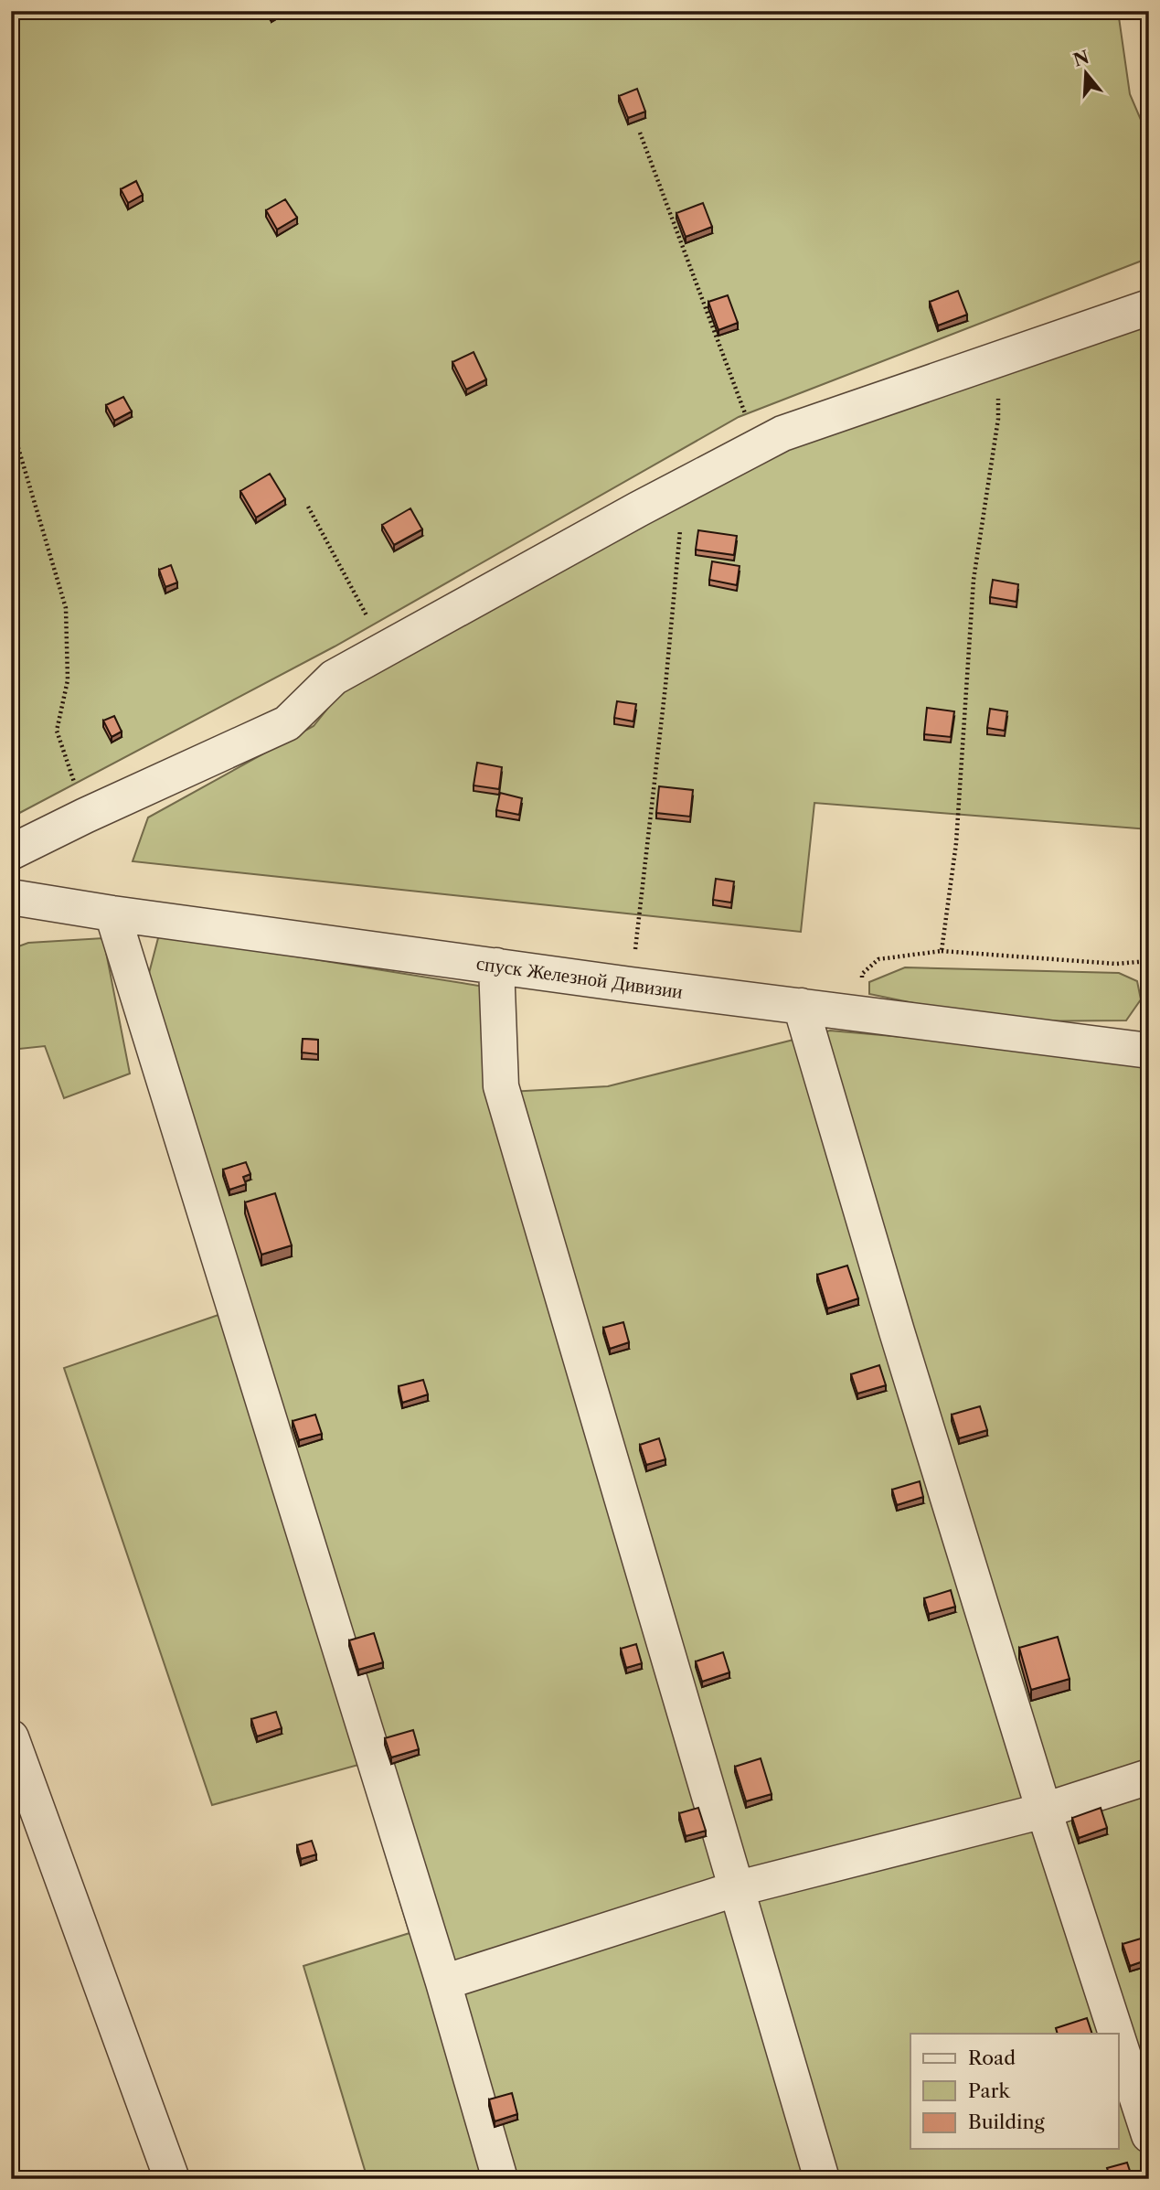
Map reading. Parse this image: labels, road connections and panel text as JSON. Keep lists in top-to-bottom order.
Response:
{
  "streets": {
    "street": ["спуск Железной Дивизии"]
  },
  "legend": ["Road", "Park", "Building"],
  "north": "top"
}
